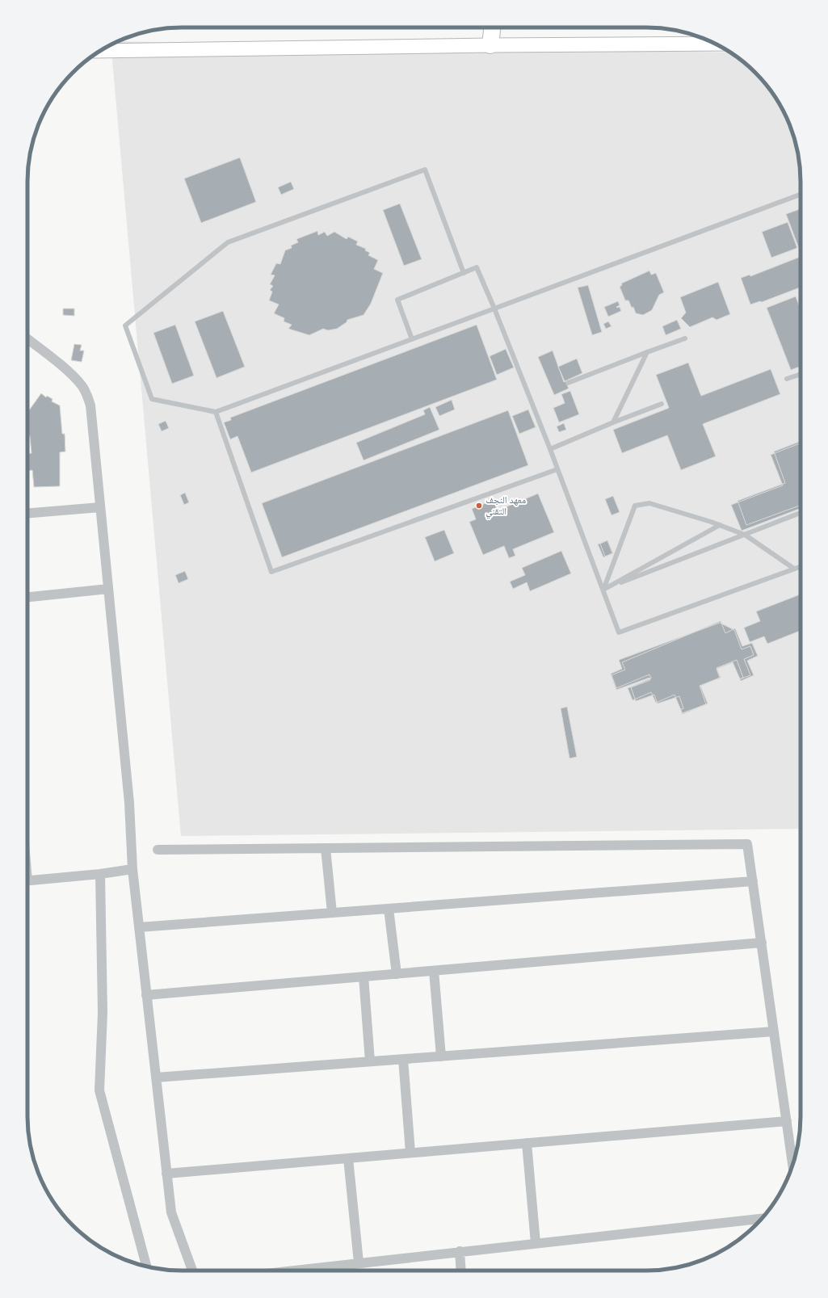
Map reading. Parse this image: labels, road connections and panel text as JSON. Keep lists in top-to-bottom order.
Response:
{
  "places": ["معهد النجف التقني"]
}
